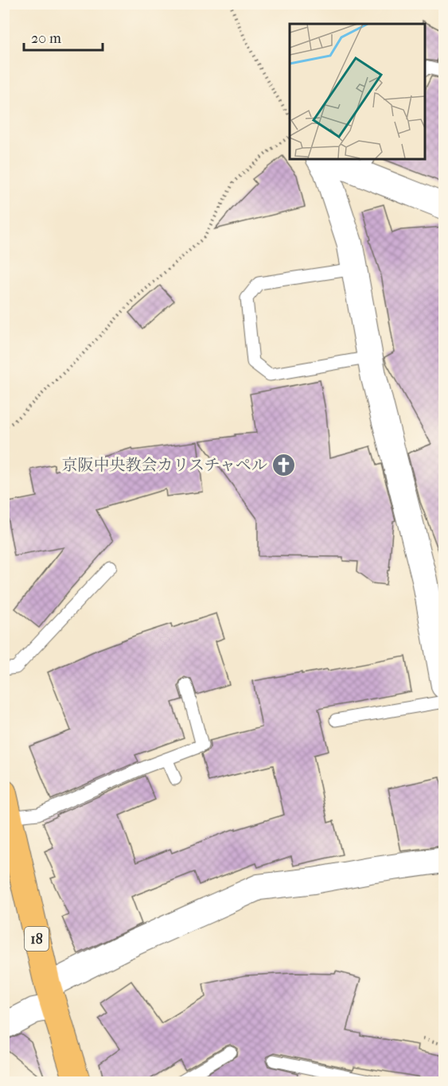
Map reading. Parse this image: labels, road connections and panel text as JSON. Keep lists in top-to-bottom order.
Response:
{
  "streets": {
    "main road": ["18"]
  },
  "places": {
    "church": ["京阪中央教会カリスチャペル"]
  },
  "scale_bar": "20 m"
}
